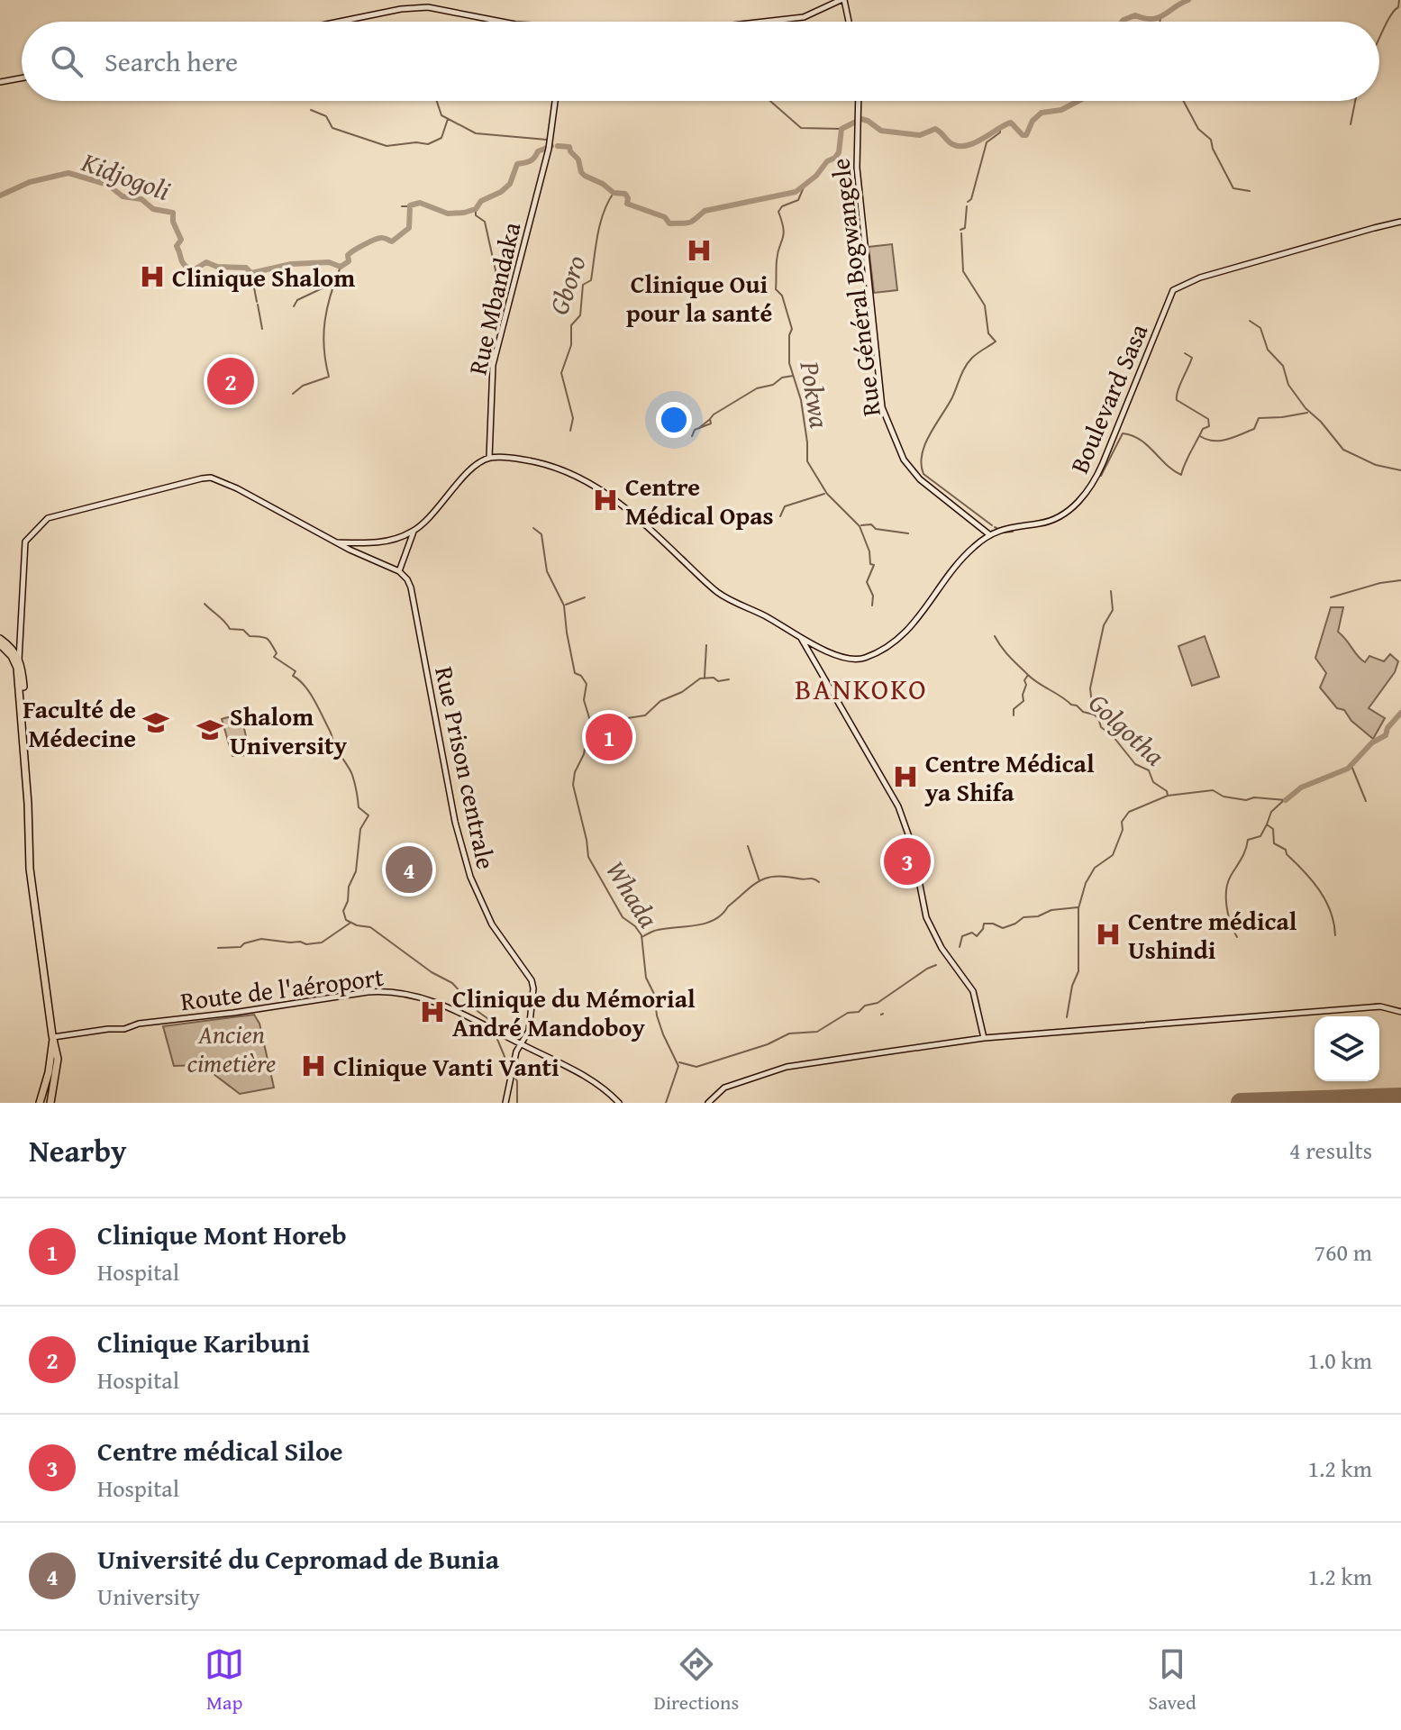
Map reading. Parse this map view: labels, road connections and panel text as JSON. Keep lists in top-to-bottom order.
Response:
{
  "streets": {
    "street": [
      "Rue Général Bogwangele",
      "Rue Mbandaka",
      "Boulevard Sasa",
      "Rue Prison centrale",
      "Route de l'aéroport"
    ]
  },
  "crossings": [
    ["Rue Général Bogwangele", "Boulevard Sasa"],
    ["Rue Mbandaka", "Boulevard Sasa"],
    ["Rue Prison centrale", "Route de l'aéroport"]
  ],
  "districts": ["BANKOKO"],
  "water": [
    "Kidjogoli",
    "Gboro",
    "Pokwa",
    "Golgotha",
    "Whada"
  ],
  "parks": ["Ancien cimetière"],
  "places": {
    "hospital": [
      "Clinique Oui pour la santé",
      "Clinique Shalom",
      "Centre Médical Opas",
      "Centre Médical ya Shifa",
      "Centre médical Ushindi",
      "Clinique du Mémorial André Mandoboy",
      "Clinique Vanti Vanti"
    ],
    "school or university": ["Faculté de Médecine", "Shalom University"]
  },
  "page": {
    "search": "Search here",
    "pins": [
      "2",
      "1",
      "3",
      "4"
    ],
    "heading": ["Nearby", "4 results"],
    "list": [
      {
        "mark": "1",
        "name": "Clinique Mont Horeb",
        "note": "Hospital",
        "value": "760 m"
      },
      {
        "mark": "2",
        "name": "Clinique Karibuni",
        "note": "Hospital",
        "value": "1.0 km"
      },
      {
        "mark": "3",
        "name": "Centre médical Siloe",
        "note": "Hospital",
        "value": "1.2 km"
      },
      {
        "mark": "4",
        "name": "Université du Cepromad de Bunia",
        "note": "University",
        "value": "1.2 km"
      }
    ],
    "nav": ["Map", "Directions", "Saved"]
  }
}
